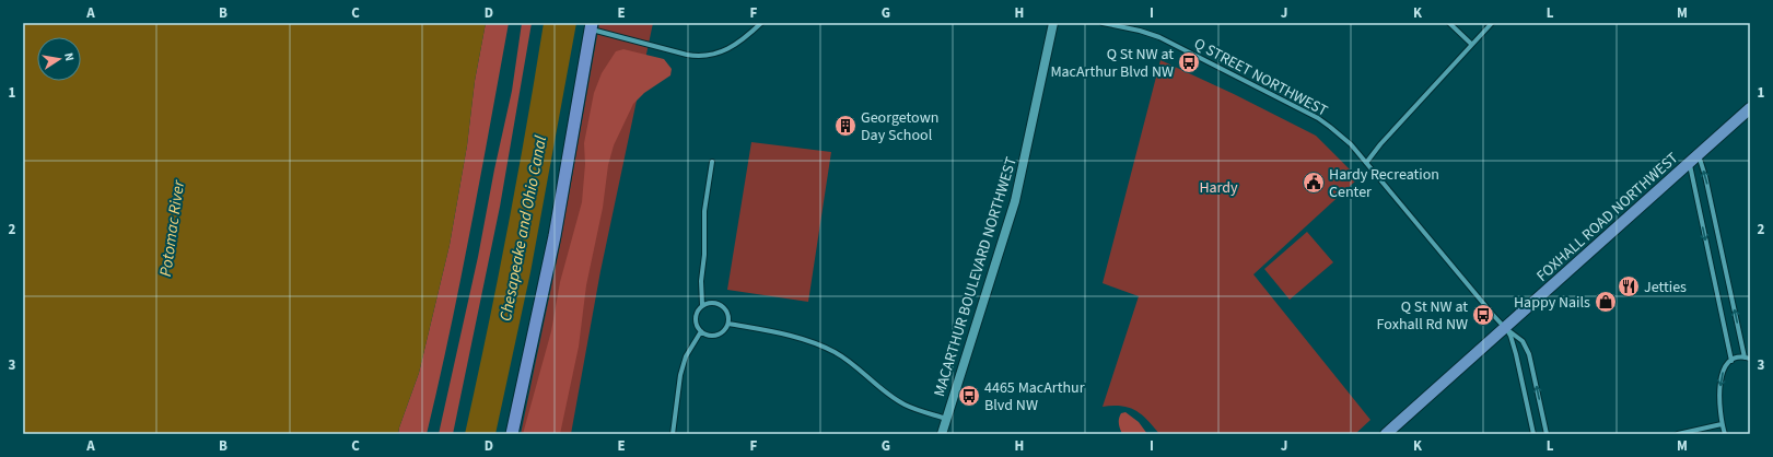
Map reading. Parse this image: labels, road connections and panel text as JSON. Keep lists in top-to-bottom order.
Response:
{
  "streets": {
    "main road": ["FOXHALL ROAD NORTHWEST", "MACARTHUR BOULEVARD NORTHWEST"],
    "street": ["Q STREET NORTHWEST"]
  },
  "crossings": [
    ["Q STREET NORTHWEST", "FOXHALL ROAD NORTHWEST"]
  ],
  "water": ["Potomac River", "Chesapeake and Ohio Canal"],
  "parks": ["Hardy"],
  "places": {
    "bus stop": ["Q St NW at MacArthur Blvd NW", "Q St NW at Foxhall Rd NW", "4465 MacArthur Blvd NW"],
    "building": ["Georgetown Day School"],
    "public building": ["Hardy Recreation Center"],
    "restaurant": ["Jetties"],
    "shop": ["Happy Nails"]
  },
  "north": "right",
  "grid": {
    "columns": [
      "A",
      "B",
      "C",
      "D",
      "E",
      "F",
      "G",
      "H",
      "I",
      "J",
      "K",
      "L",
      "M"
    ],
    "rows": ["1", "2", "3"]
  }
}
